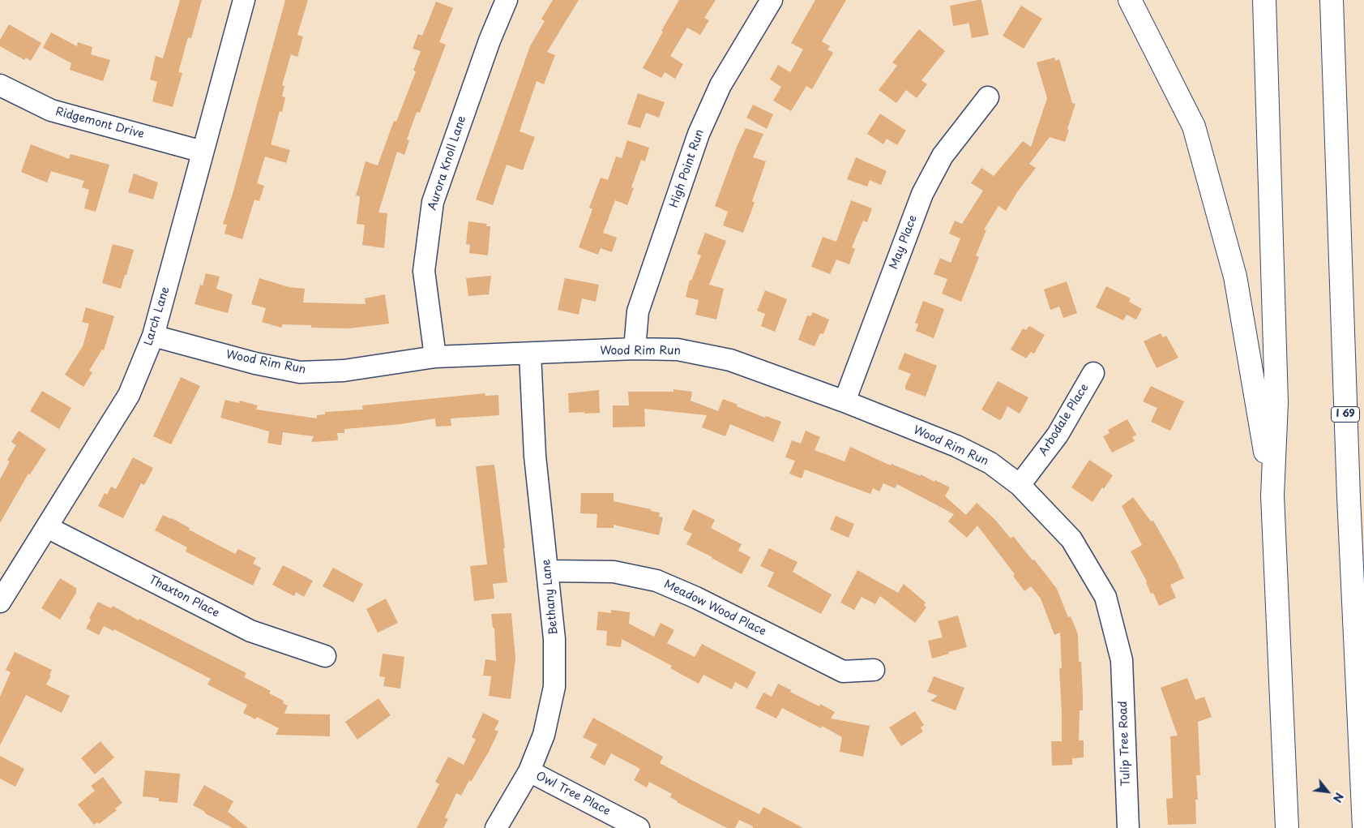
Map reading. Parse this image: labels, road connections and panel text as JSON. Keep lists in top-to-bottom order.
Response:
{
  "streets": {
    "highway": ["I 69"],
    "street": [
      "Ridgemont Drive",
      "Aurora Knoll Lane",
      "High Point Run",
      "May Place",
      "Larch Lane",
      "Wood Rim Run",
      "Arbodale Place",
      "Thaxton Place",
      "Bethany Lane",
      "Meadow Wood Place",
      "Tulip Tree Road",
      "Owl Tree Place"
    ]
  },
  "crossings": [
    ["Ridgemont Drive", "Larch Lane"],
    ["Aurora Knoll Lane", "Wood Rim Run"],
    ["High Point Run", "Wood Rim Run"],
    ["May Place", "Wood Rim Run"],
    ["Larch Lane", "Wood Rim Run"],
    ["Larch Lane", "Thaxton Place"],
    ["Wood Rim Run", "Arbodale Place"],
    ["Wood Rim Run", "Bethany Lane"],
    ["Wood Rim Run", "Tulip Tree Road"],
    ["Bethany Lane", "Meadow Wood Place"],
    ["Bethany Lane", "Owl Tree Place"]
  ],
  "north": "bottom right"
}
